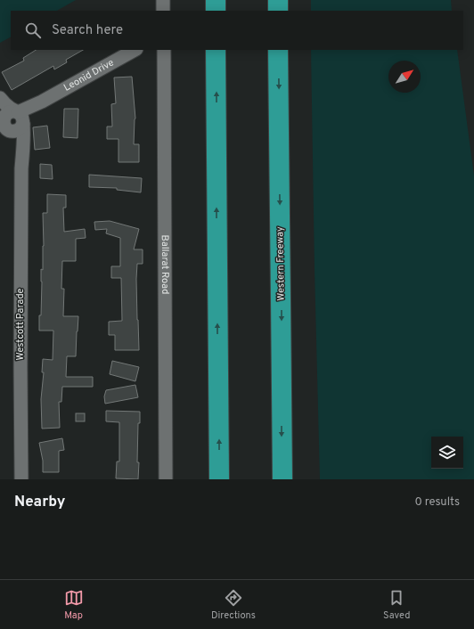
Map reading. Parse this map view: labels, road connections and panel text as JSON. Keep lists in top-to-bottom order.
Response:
{
  "streets": {
    "highway": ["Western Freeway"],
    "street": ["Leonid Drive", "Ballarat Road", "Westcott Parade"]
  },
  "crossings": [
    ["Leonid Drive", "Westcott Parade"]
  ],
  "north": "top right",
  "page": {
    "search": "Search here",
    "heading": ["Nearby", "0 results"],
    "nav": ["Map", "Directions", "Saved"]
  }
}
